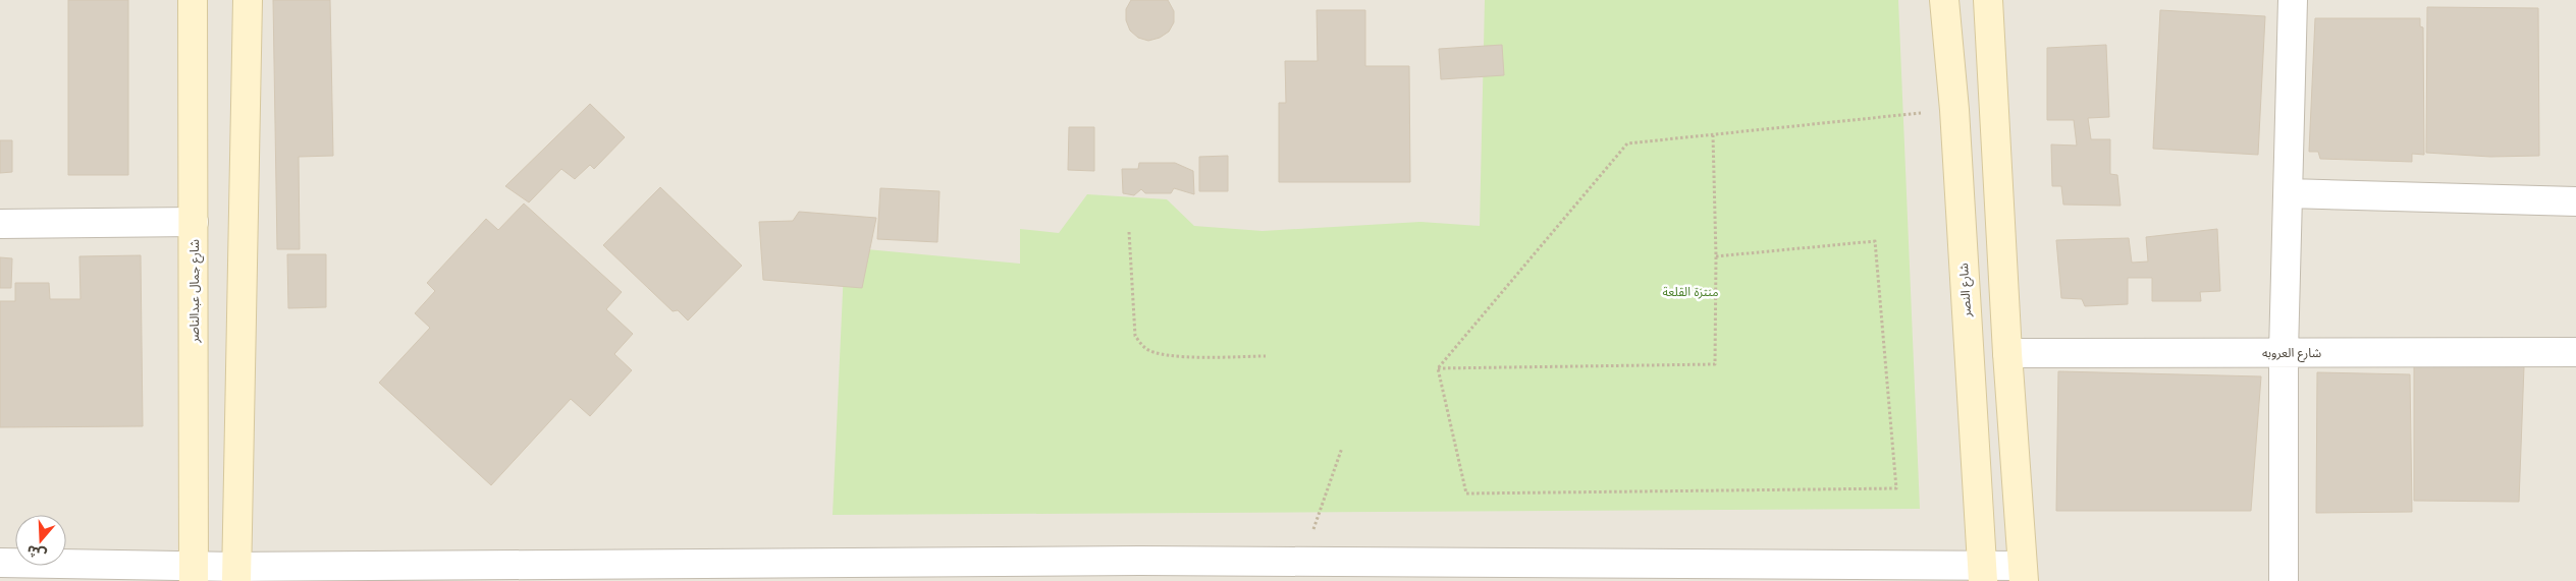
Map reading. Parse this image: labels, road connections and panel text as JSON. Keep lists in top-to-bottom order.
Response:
{
  "streets": {
    "street": ["شارع النصر", "شارع جمال عبدالناصر", "شارع العروبه"]
  },
  "parks": ["منتزة القلعة"],
  "north": "bottom"
}
